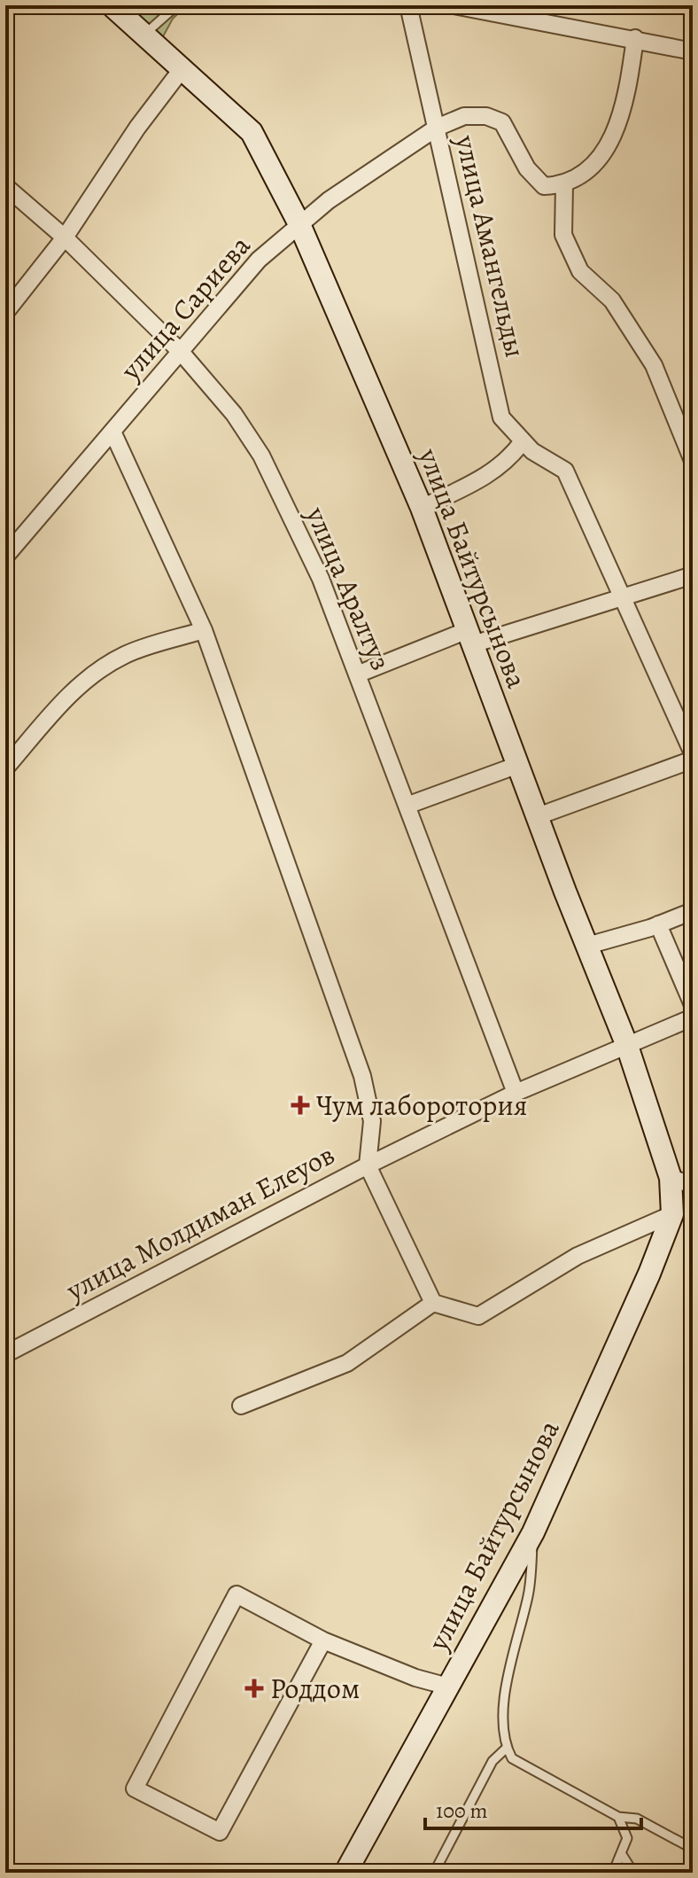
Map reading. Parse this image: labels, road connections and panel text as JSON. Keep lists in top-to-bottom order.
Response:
{
  "streets": {
    "street": [
      "улица Амангельды",
      "улица Сариева",
      "улица Байтурсынова",
      "улица Аралтуз",
      "улица Молдиман Елеуов"
    ]
  },
  "crossings": [
    ["улица Амангельды", "улица Сариева"],
    ["улица Сариева", "улица Байтурсынова"],
    ["улица Сариева", "улица Аралтуз"],
    ["улица Байтурсынова", "улица Молдиман Елеуов"],
    ["улица Аралтуз", "улица Молдиман Елеуов"]
  ],
  "places": {
    "health": ["Чум лаборотория", "Роддом"]
  },
  "scale_bar": "100 m"
}
